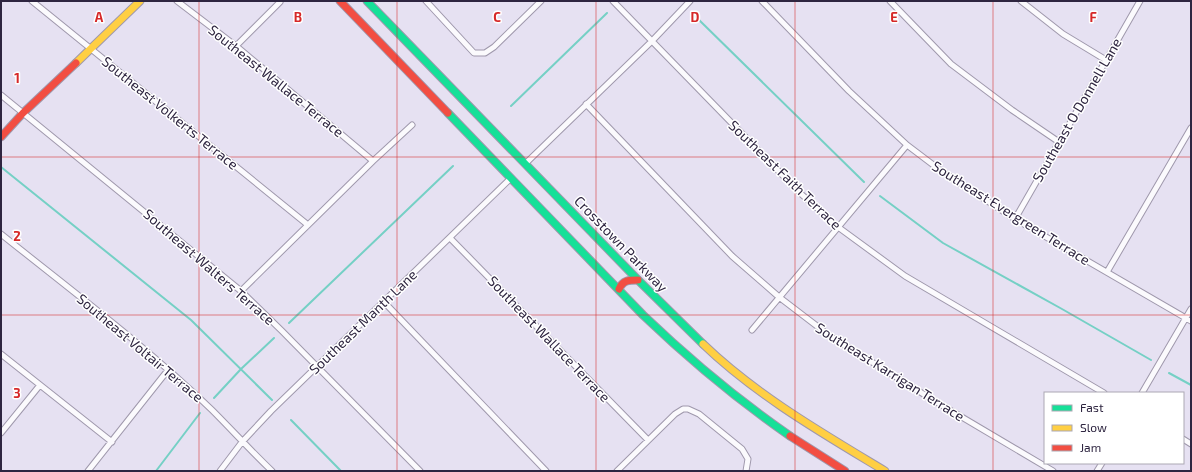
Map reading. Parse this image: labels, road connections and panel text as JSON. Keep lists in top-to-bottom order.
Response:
{
  "streets": {
    "main road": ["Crosstown Parkway"],
    "street": [
      "Southeast Wallace Terrace",
      "Southeast O Donnell Lane",
      "Southeast Volkerts Terrace",
      "Southeast Faith Terrace",
      "Southeast Evergreen Terrace",
      "Southeast Walters Terrace",
      "Southeast Manth Lane",
      "Southeast Voltair Terrace",
      "Southeast Karrigan Terrace"
    ]
  },
  "crossings": [
    ["Southeast Wallace Terrace", "Southeast Manth Lane"],
    ["Southeast O Donnell Lane", "Southeast Evergreen Terrace"],
    ["Southeast Walters Terrace", "Southeast Manth Lane"],
    ["Southeast Manth Lane", "Southeast Voltair Terrace"]
  ],
  "legend": ["Fast", "Slow", "Jam"],
  "grid": {
    "columns": [
      "A",
      "B",
      "C",
      "D",
      "E",
      "F"
    ],
    "rows": ["1", "2", "3"]
  }
}
